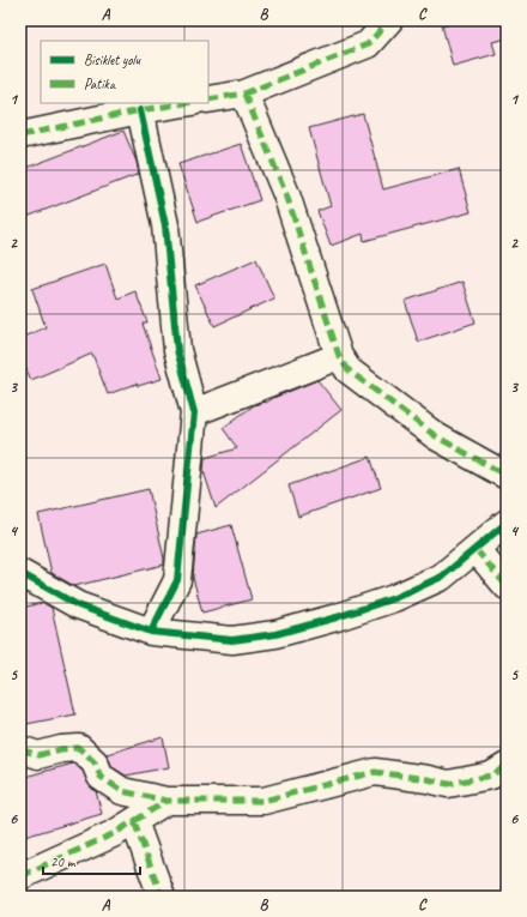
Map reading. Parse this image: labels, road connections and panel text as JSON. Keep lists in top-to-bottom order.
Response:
{
  "legend": ["Bisiklet yolu", "Patika"],
  "scale_bar": "20 m",
  "grid": {
    "columns": ["A", "B", "C"],
    "rows": [
      "1",
      "2",
      "3",
      "4",
      "5",
      "6"
    ]
  }
}
